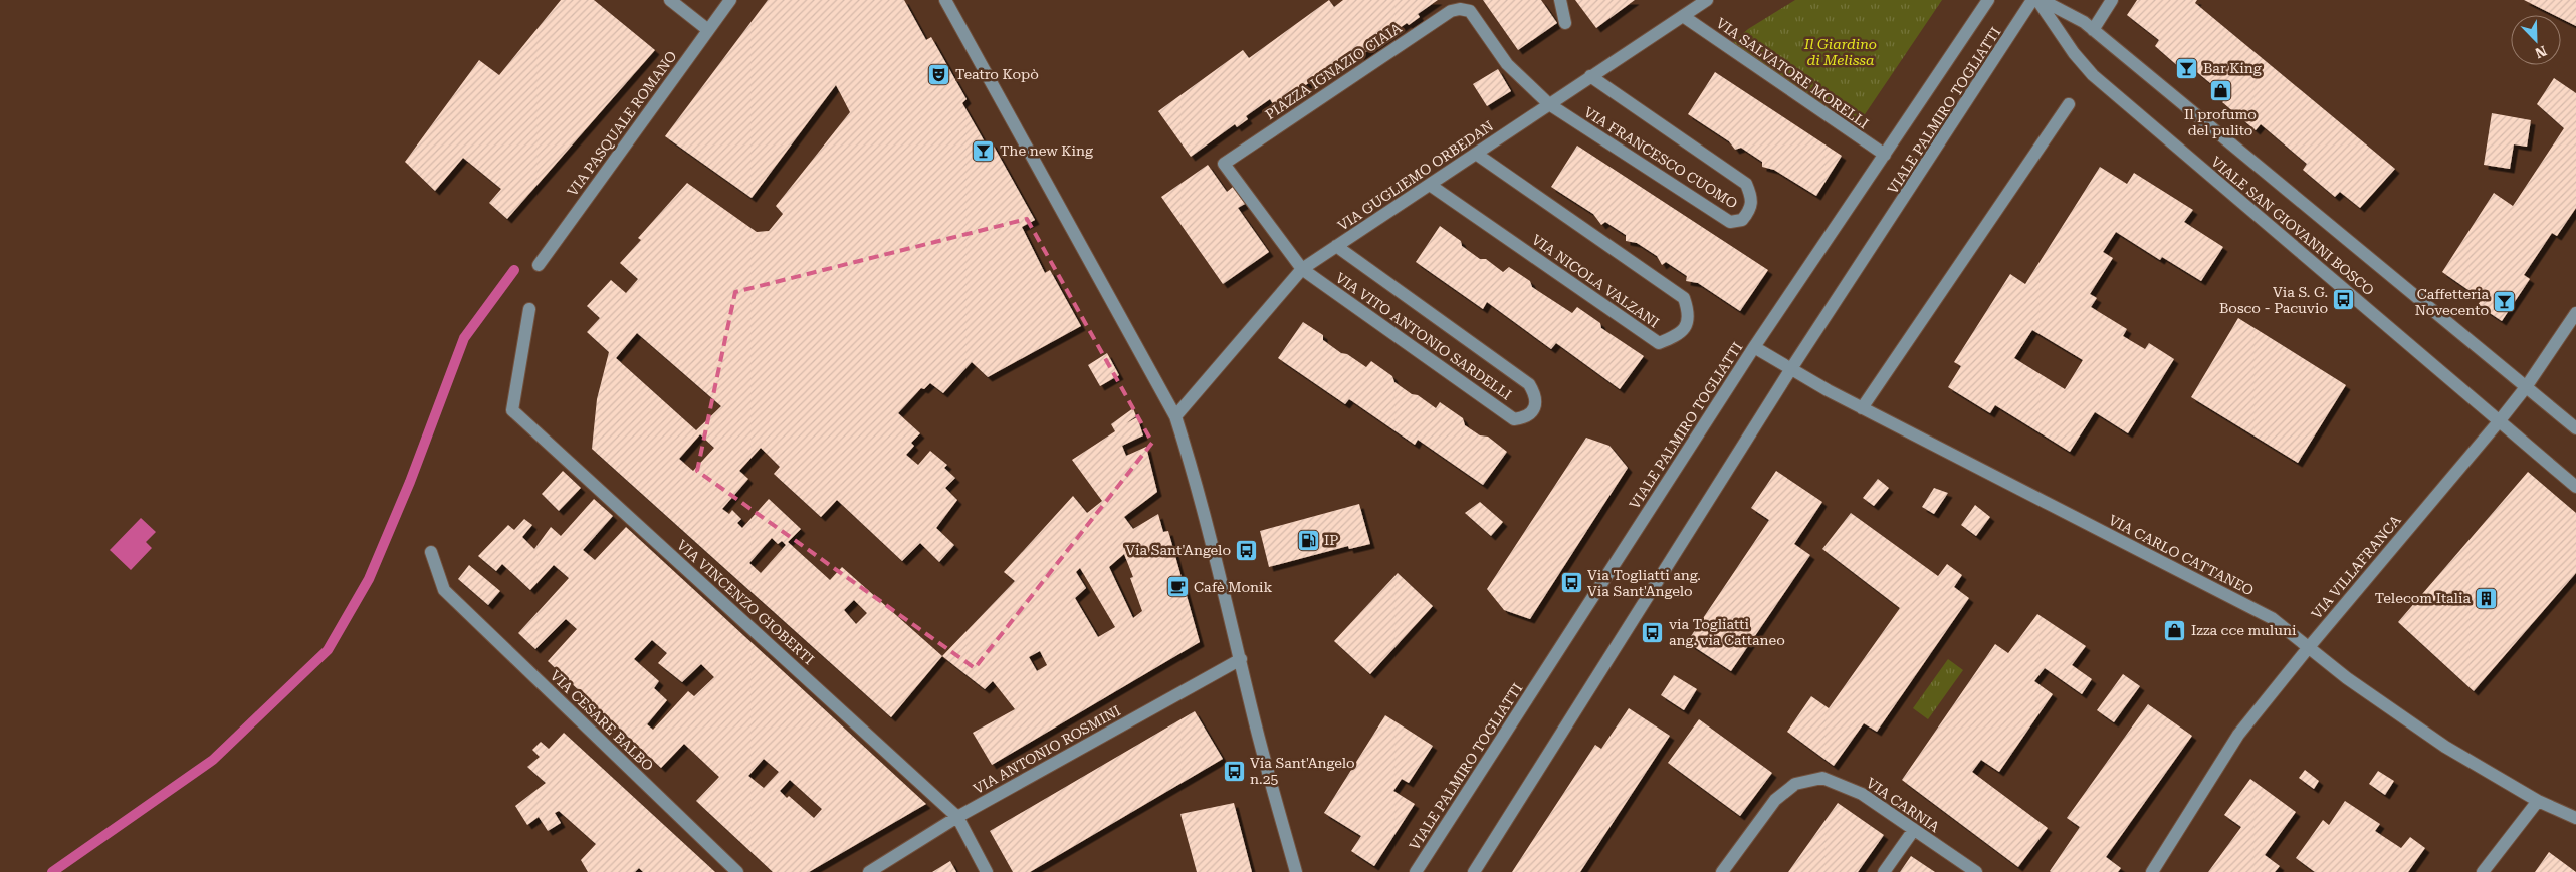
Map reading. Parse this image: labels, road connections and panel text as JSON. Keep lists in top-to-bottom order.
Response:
{
  "streets": {
    "street": [
      "PIAZZA IGNAZIO CIAIA",
      "VIA SALVATORE MORELLI",
      "VIALE PALMIRO TOGLIATTI",
      "VIA PASQUALE ROMANO",
      "VIA FRANCESCO CUOMO",
      "VIA GUGLIEMO ORBEDAN",
      "VIALE SAN GIOVANNI BOSCO",
      "VIA NICOLA VALZANI",
      "VIA VITO ANTONIO SARDELLI",
      "VIA CARLO CATTANEO",
      "VIA VILLAFRANCA",
      "VIA VINCENZO GIOBERTI",
      "VIA CESARE BALBO",
      "VIA ANTONIO ROSMINI",
      "VIA CARNIA"
    ]
  },
  "crossings": [
    ["PIAZZA IGNAZIO CIAIA", "VIA FRANCESCO CUOMO"],
    ["PIAZZA IGNAZIO CIAIA", "VIA GUGLIEMO ORBEDAN"],
    ["PIAZZA IGNAZIO CIAIA", "VIA VITO ANTONIO SARDELLI"],
    ["VIA SALVATORE MORELLI", "VIALE PALMIRO TOGLIATTI"],
    ["VIA SALVATORE MORELLI", "VIA GUGLIEMO ORBEDAN"],
    ["VIALE PALMIRO TOGLIATTI", "VIA CARLO CATTANEO"],
    ["VIA FRANCESCO CUOMO", "VIA GUGLIEMO ORBEDAN"],
    ["VIA GUGLIEMO ORBEDAN", "VIA NICOLA VALZANI"],
    ["VIA GUGLIEMO ORBEDAN", "VIA VITO ANTONIO SARDELLI"],
    ["VIALE SAN GIOVANNI BOSCO", "VIA VILLAFRANCA"],
    ["VIA CARLO CATTANEO", "VIA VILLAFRANCA"],
    ["VIA VINCENZO GIOBERTI", "VIA ANTONIO ROSMINI"]
  ],
  "parks": ["Il Giardino di Melissa"],
  "places": {
    "bar": ["Bar King", "The new King", "Caffetteria Novecento"],
    "theatre": ["Teatro Kopò"],
    "shop": ["Il profumo del pulito", "Izza cce muluni"],
    "bus stop": [
      "Via S. G. Bosco - Pacuvio",
      "Via Sant'Angelo",
      "Via Togliatti ang. Via Sant'Angelo",
      "via Togliatti ang. via Cattaneo",
      "Via Sant'Angelo n.25"
    ],
    "fuel station": ["IP"],
    "cafe": ["Cafè Monik"],
    "building": ["Telecom Italia"]
  },
  "north": "bottom right"
}
